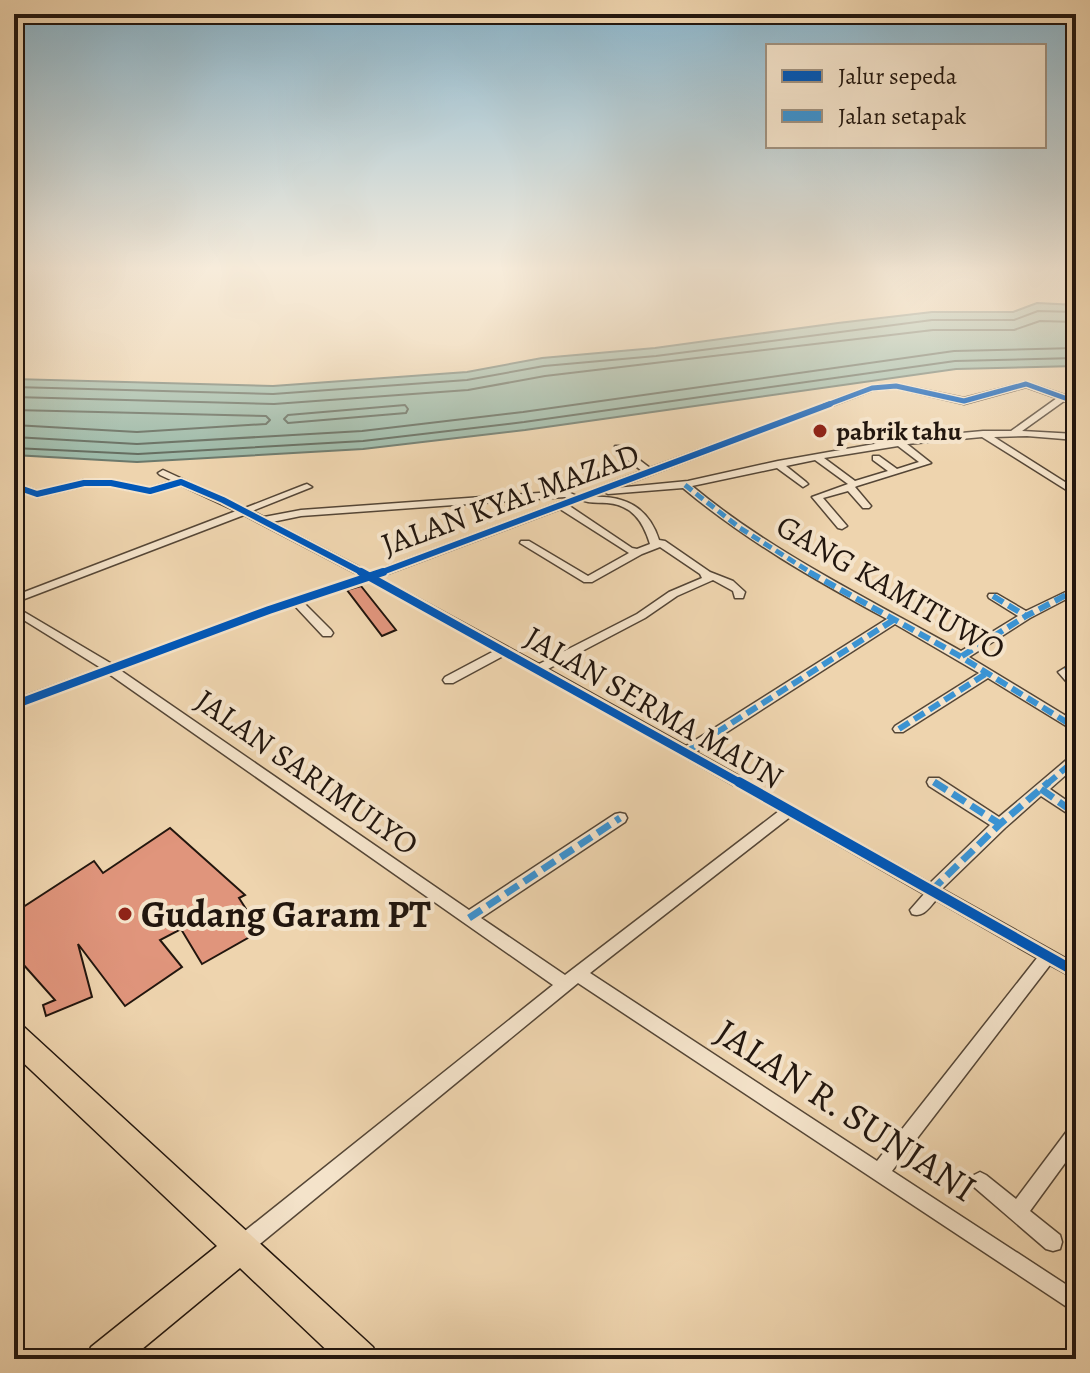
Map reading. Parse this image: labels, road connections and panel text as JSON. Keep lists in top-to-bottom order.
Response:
{
  "streets": {
    "street": [
      "JALAN KYAI MAZAD",
      "GANG KAMITUWO",
      "JALAN SERMA MAUN",
      "JALAN SARIMULYO",
      "JALAN R. SUNJANI"
    ]
  },
  "crossings": [
    ["JALAN KYAI MAZAD", "JALAN SERMA MAUN"],
    ["JALAN KYAI MAZAD", "JALAN SARIMULYO"],
    ["JALAN SARIMULYO", "JALAN R. SUNJANI"]
  ],
  "places": ["pabrik tahu", "Gudang Garam PT"],
  "legend": ["Jalur sepeda", "Jalan setapak"]
}
